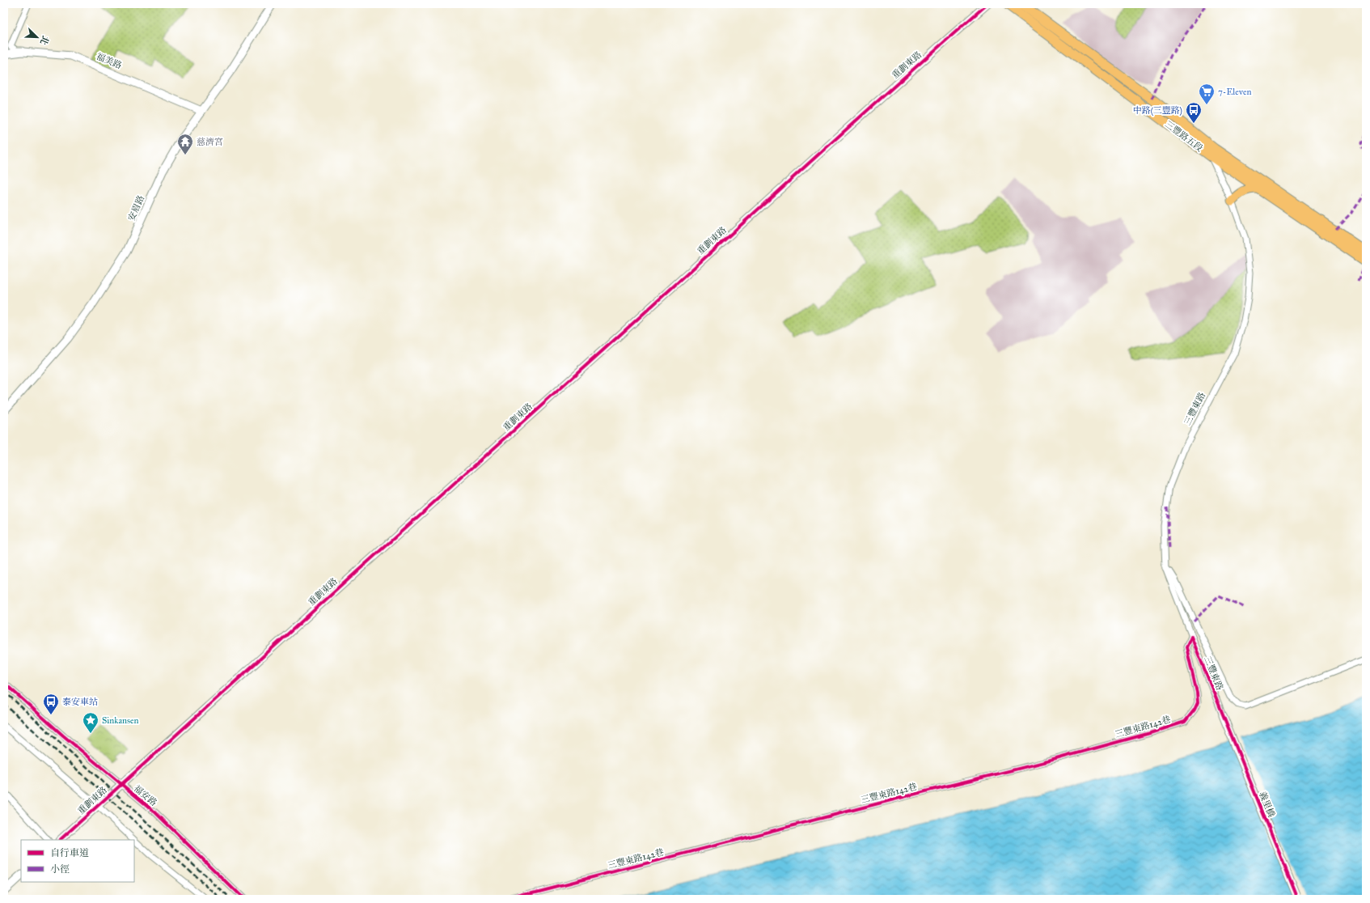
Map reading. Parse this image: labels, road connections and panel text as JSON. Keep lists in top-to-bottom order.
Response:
{
  "streets": {
    "main road": ["三豐路五段"],
    "street": [
      "福美路",
      "重劃東路",
      "安眉路",
      "三豐東路",
      "三豐東路142巷",
      "福安路",
      "義里橋"
    ]
  },
  "crossings": [
    ["福美路", "安眉路"],
    ["重劃東路", "福安路"],
    ["三豐路五段", "三豐東路"],
    ["三豐東路", "三豐東路142巷"],
    ["三豐東路", "義里橋"]
  ],
  "places": {
    "supermarket": ["7-Eleven"],
    "bus stop": ["中路(三豐路)", "泰安車站"],
    "temple": ["慈濟宮"],
    "place": ["Sinkansen"]
  },
  "legend": ["自行車道", "小徑"],
  "north": "bottom right"
}
